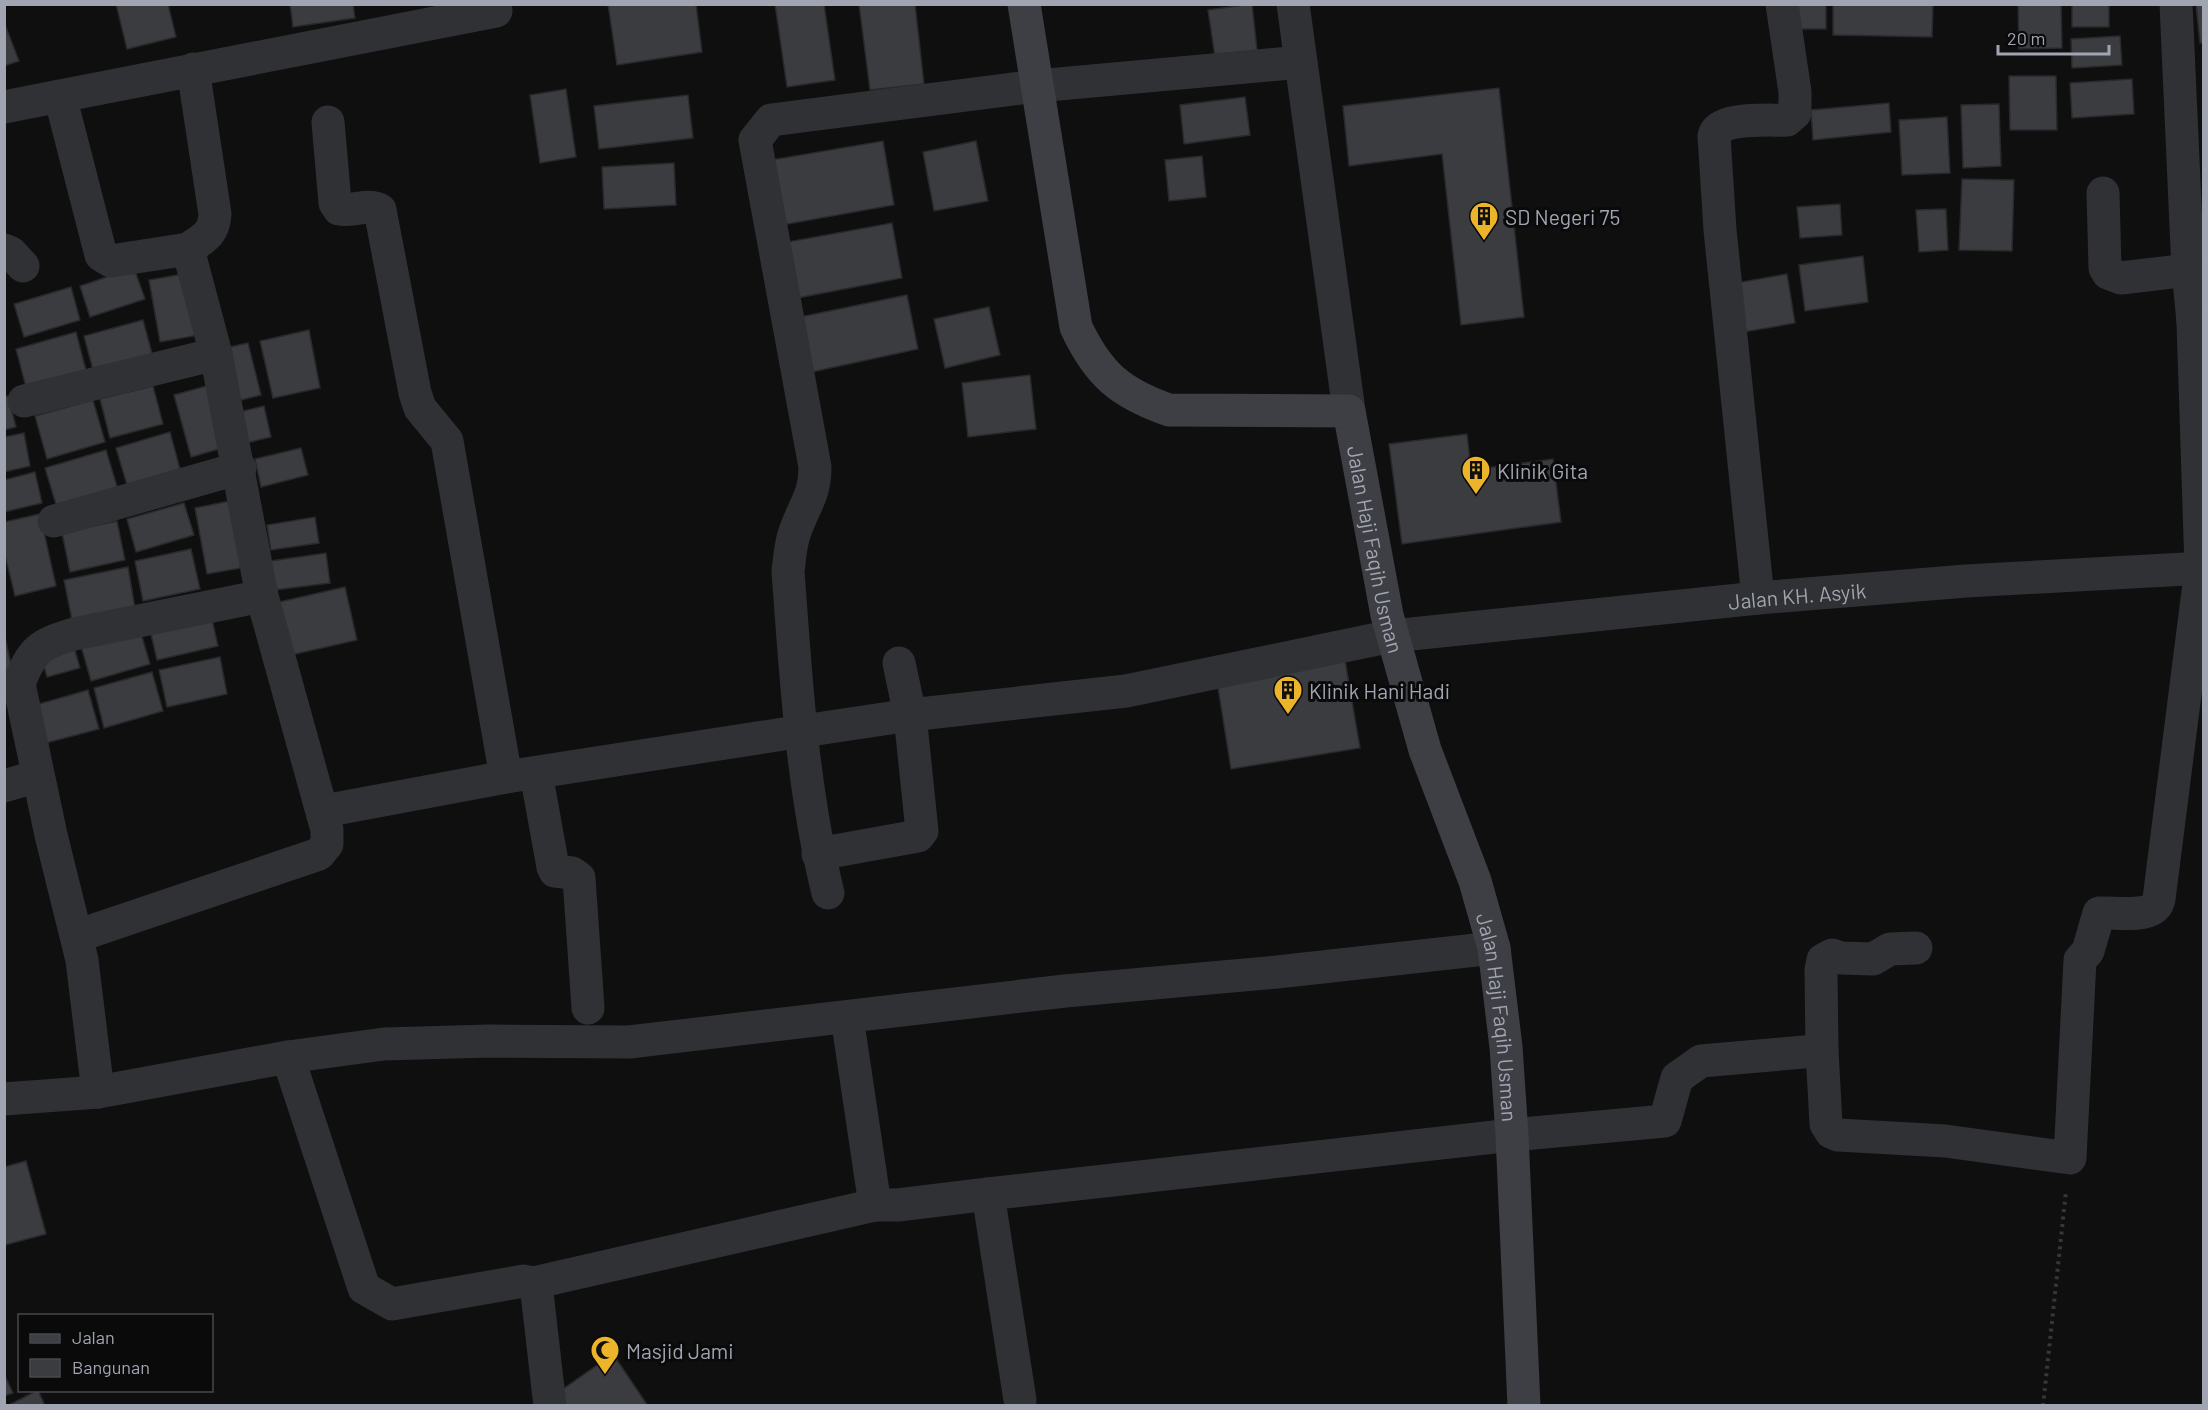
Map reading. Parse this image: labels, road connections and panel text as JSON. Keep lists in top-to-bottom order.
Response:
{
  "streets": {
    "street": ["Jalan Haji Faqih Usman", "Jalan KH. Asyik"]
  },
  "crossings": [
    ["Jalan Haji Faqih Usman", "Jalan KH. Asyik"]
  ],
  "places": {
    "building": ["SD Negeri 75", "Klinik Gita", "Klinik Hani Hadi"],
    "mosque": ["Masjid Jami"]
  },
  "legend": ["Jalan", "Bangunan"],
  "scale_bar": "20 m"
}
